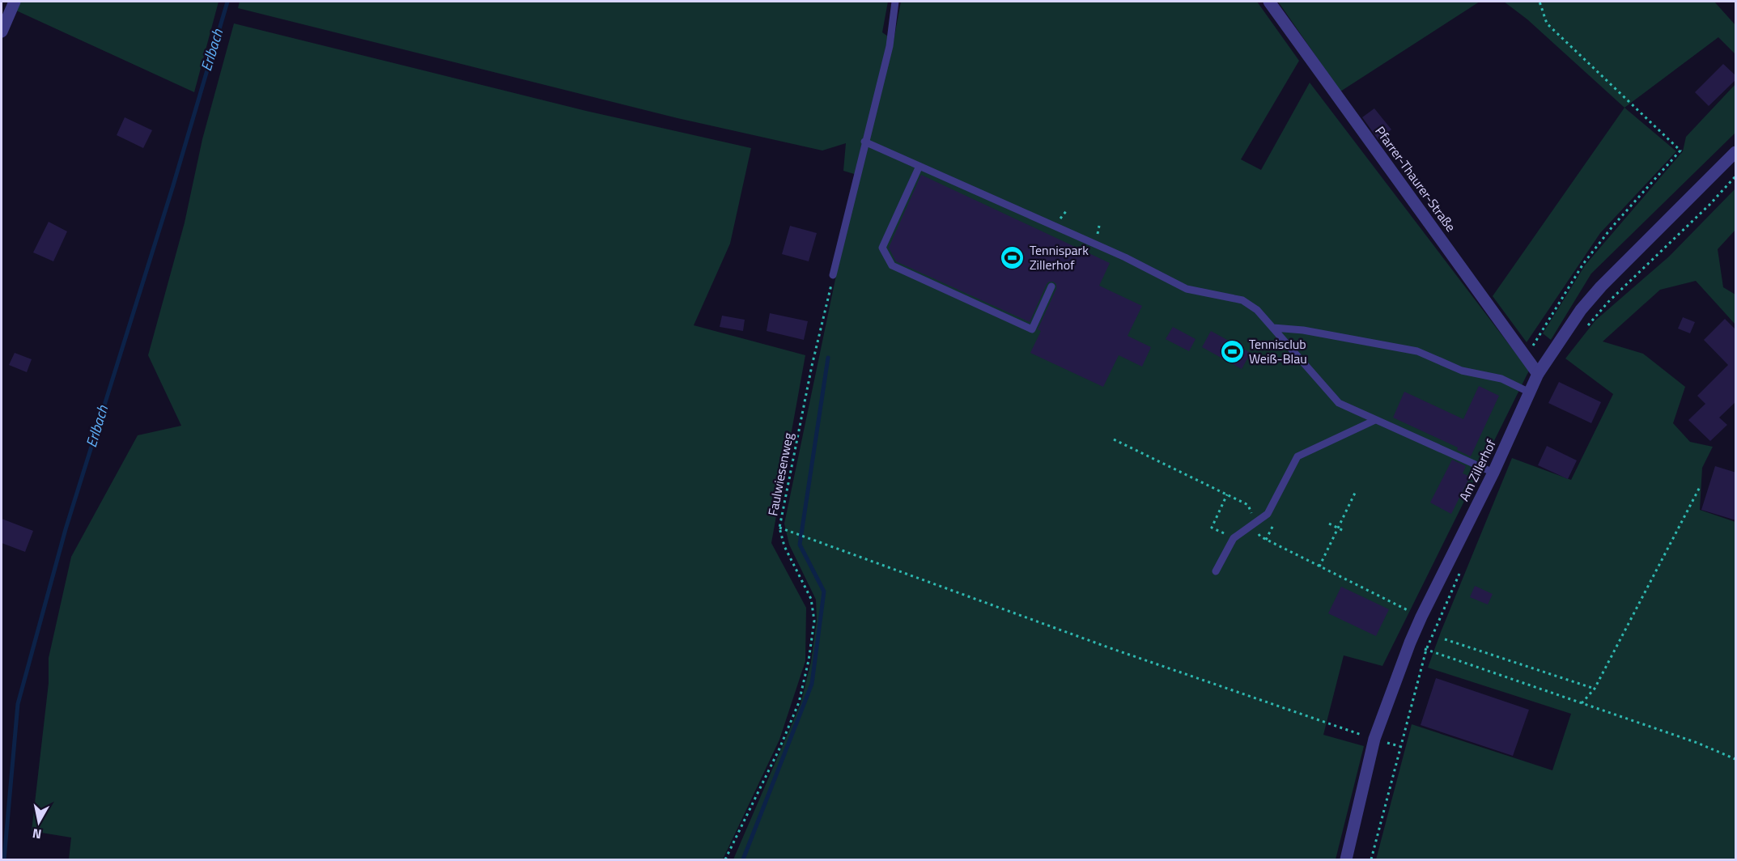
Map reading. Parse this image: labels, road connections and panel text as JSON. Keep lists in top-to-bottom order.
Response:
{
  "streets": {
    "street": ["Pfarrer-Thaurer-Straße", "Am Zillerhof"],
    "path": ["Faulwiesenweg"]
  },
  "crossings": [
    ["Pfarrer-Thaurer-Straße", "Am Zillerhof"]
  ],
  "water": ["Erlbach"],
  "places": {
    "sports": ["Tennispark Zillerhof", "Tennisclub Weiß-Blau"]
  },
  "north": "bottom"
}
